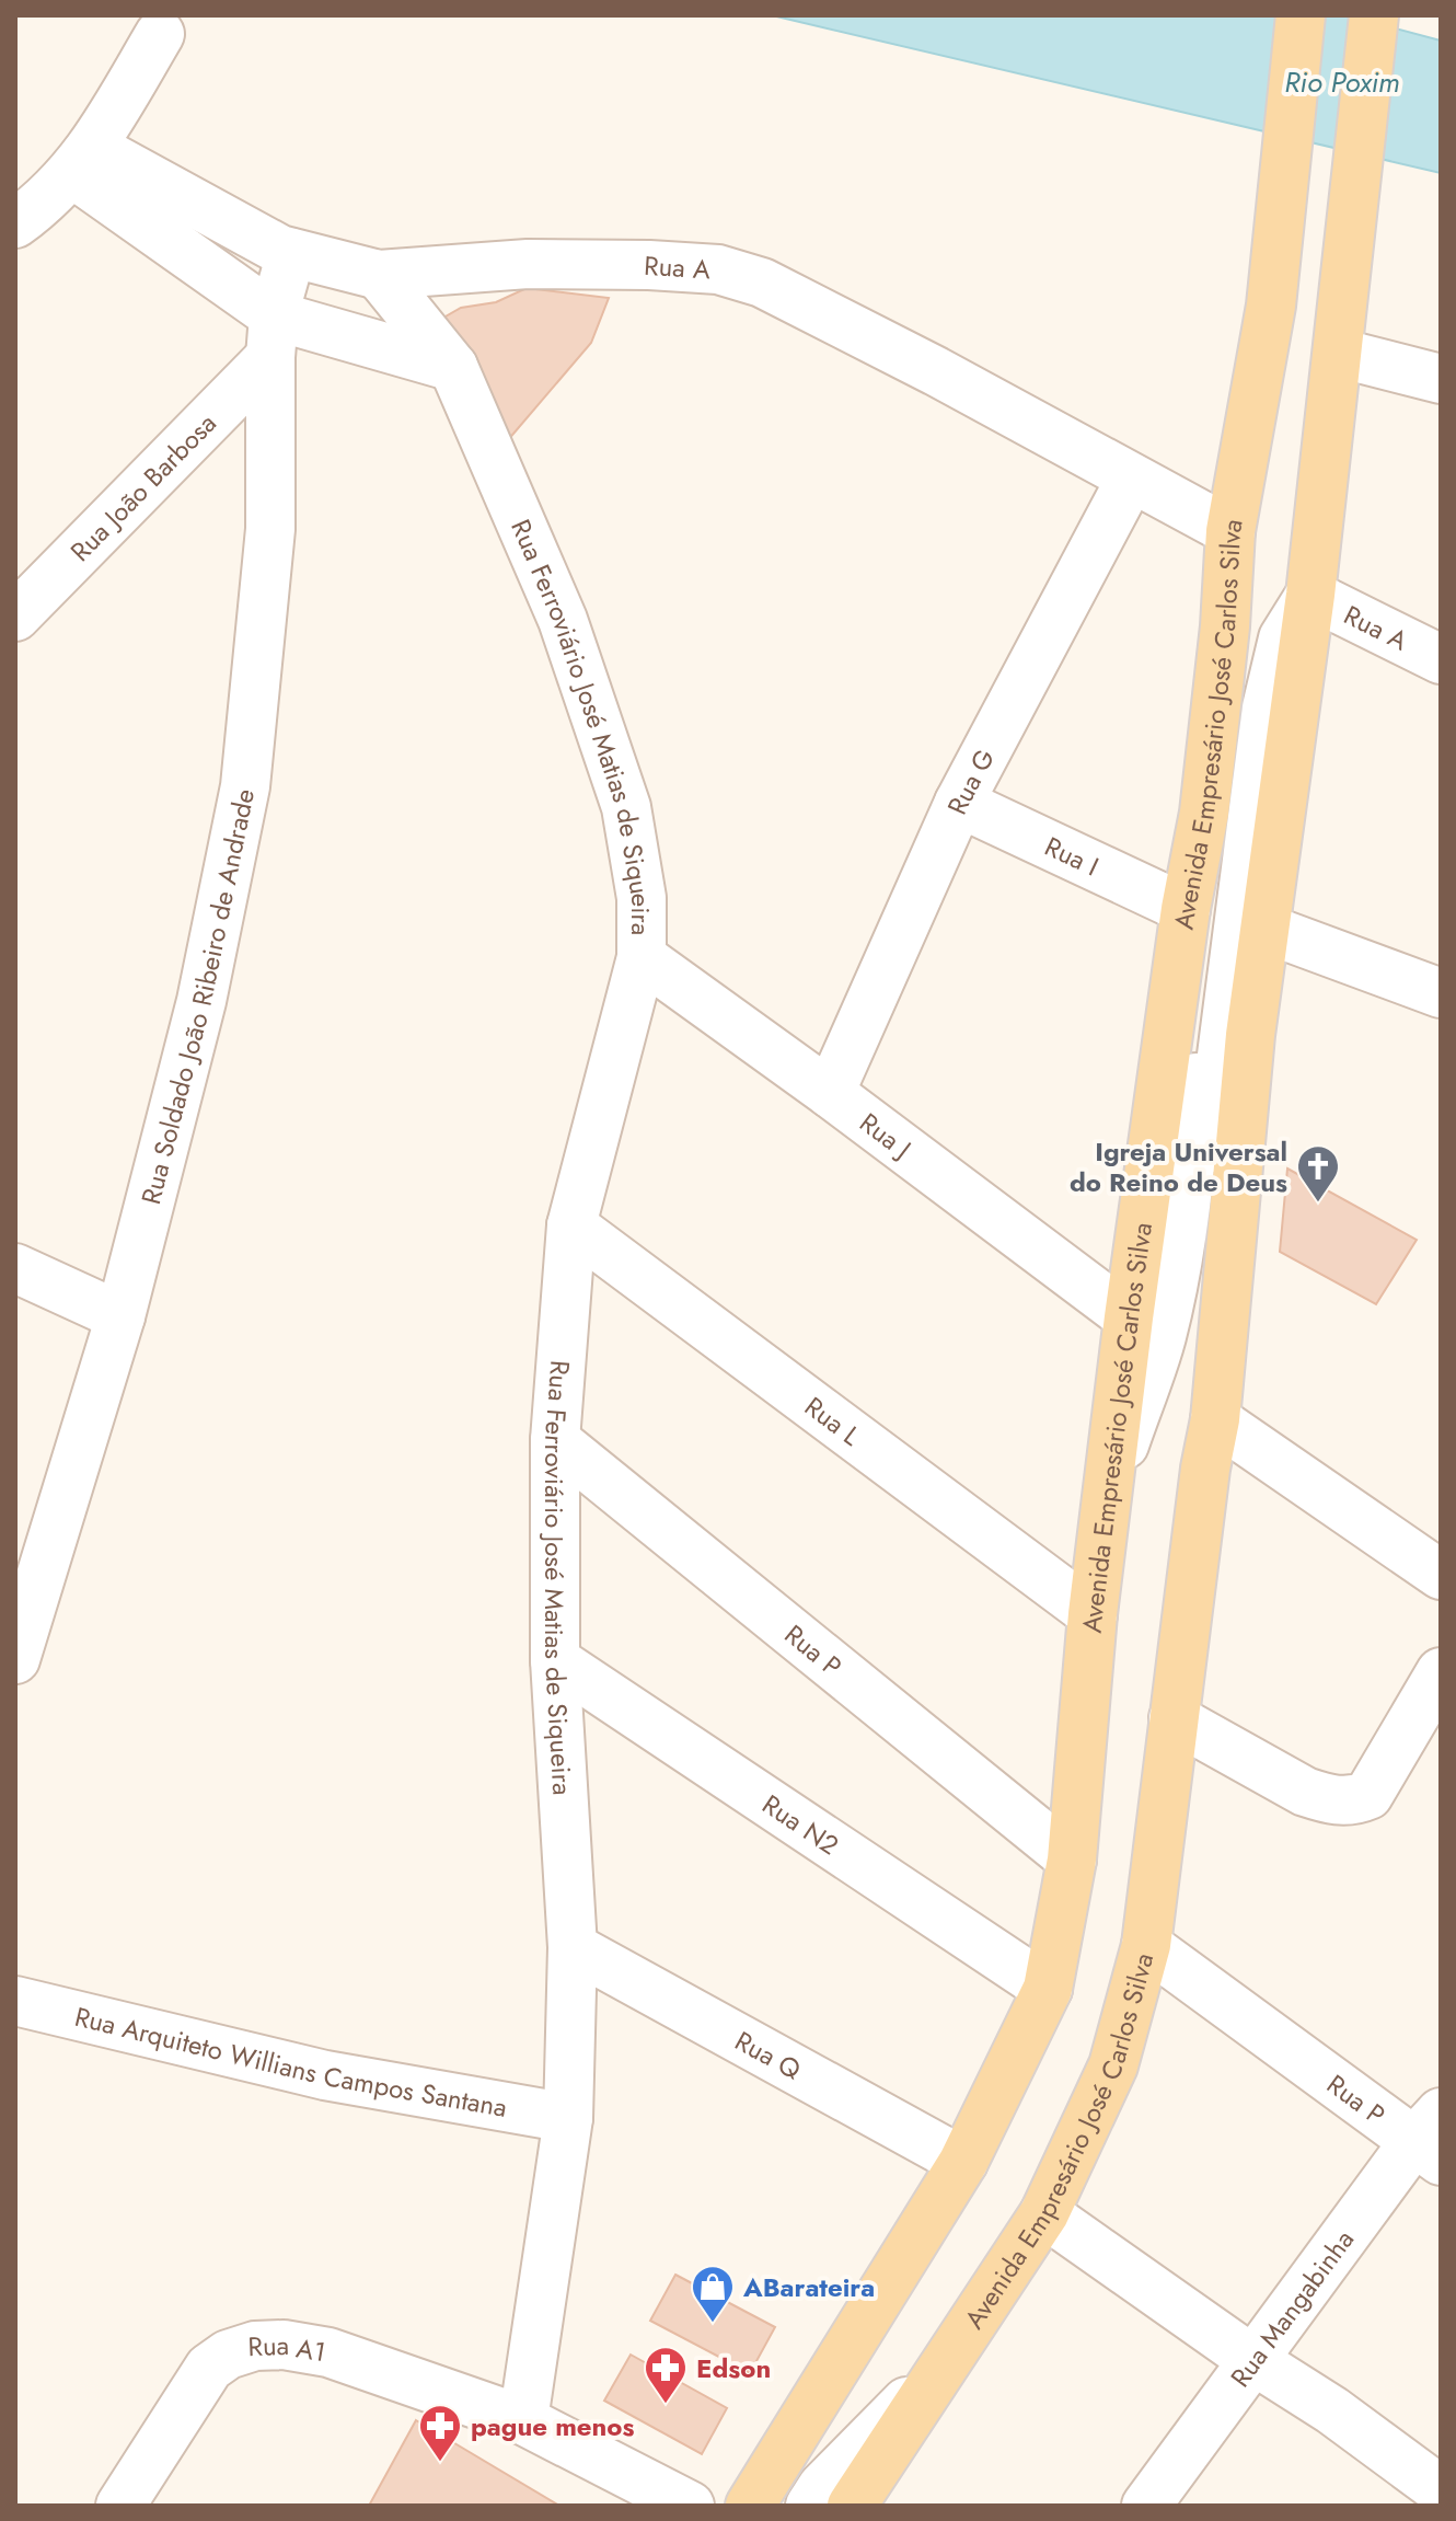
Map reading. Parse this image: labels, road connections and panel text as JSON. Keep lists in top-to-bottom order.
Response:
{
  "streets": {
    "main road": ["Avenida Empresário José Carlos Silva"],
    "street": [
      "Rua A",
      "Rua João Barbosa",
      "Rua Ferroviário José Matias de Siqueira",
      "Rua G",
      "Rua I",
      "Rua Soldado João Ribeiro de Andrade",
      "Rua J",
      "Rua L",
      "Rua P",
      "Rua N2",
      "Rua Q",
      "Rua Arquiteto Willians Campos Santana",
      "Rua Mangabinha",
      "Rua A1"
    ]
  },
  "crossings": [
    ["Rua A", "Avenida Empresário José Carlos Silva"],
    ["Rua A", "Rua Ferroviário José Matias de Siqueira"],
    ["Rua A", "Rua G"],
    ["Rua João Barbosa", "Rua Soldado João Ribeiro de Andrade"],
    ["Avenida Empresário José Carlos Silva", "Rua I"],
    ["Avenida Empresário José Carlos Silva", "Rua J"],
    ["Avenida Empresário José Carlos Silva", "Rua L"],
    ["Avenida Empresário José Carlos Silva", "Rua P"],
    ["Avenida Empresário José Carlos Silva", "Rua N2"],
    ["Avenida Empresário José Carlos Silva", "Rua Q"],
    ["Rua Ferroviário José Matias de Siqueira", "Rua J"],
    ["Rua Ferroviário José Matias de Siqueira", "Rua L"],
    ["Rua Ferroviário José Matias de Siqueira", "Rua P"],
    ["Rua Ferroviário José Matias de Siqueira", "Rua N2"],
    ["Rua Ferroviário José Matias de Siqueira", "Rua Q"],
    ["Rua Ferroviário José Matias de Siqueira", "Rua Arquiteto Willians Campos Santana"],
    ["Rua Ferroviário José Matias de Siqueira", "Rua A1"],
    ["Rua G", "Rua I"],
    ["Rua G", "Rua J"],
    ["Rua P", "Rua Mangabinha"]
  ],
  "water": ["Rio Poxim"],
  "places": {
    "church": ["Igreja Universal do Reino de Deus"],
    "shop": ["ABarateira"],
    "pharmacy": ["Edson", "pague menos"]
  }
}
